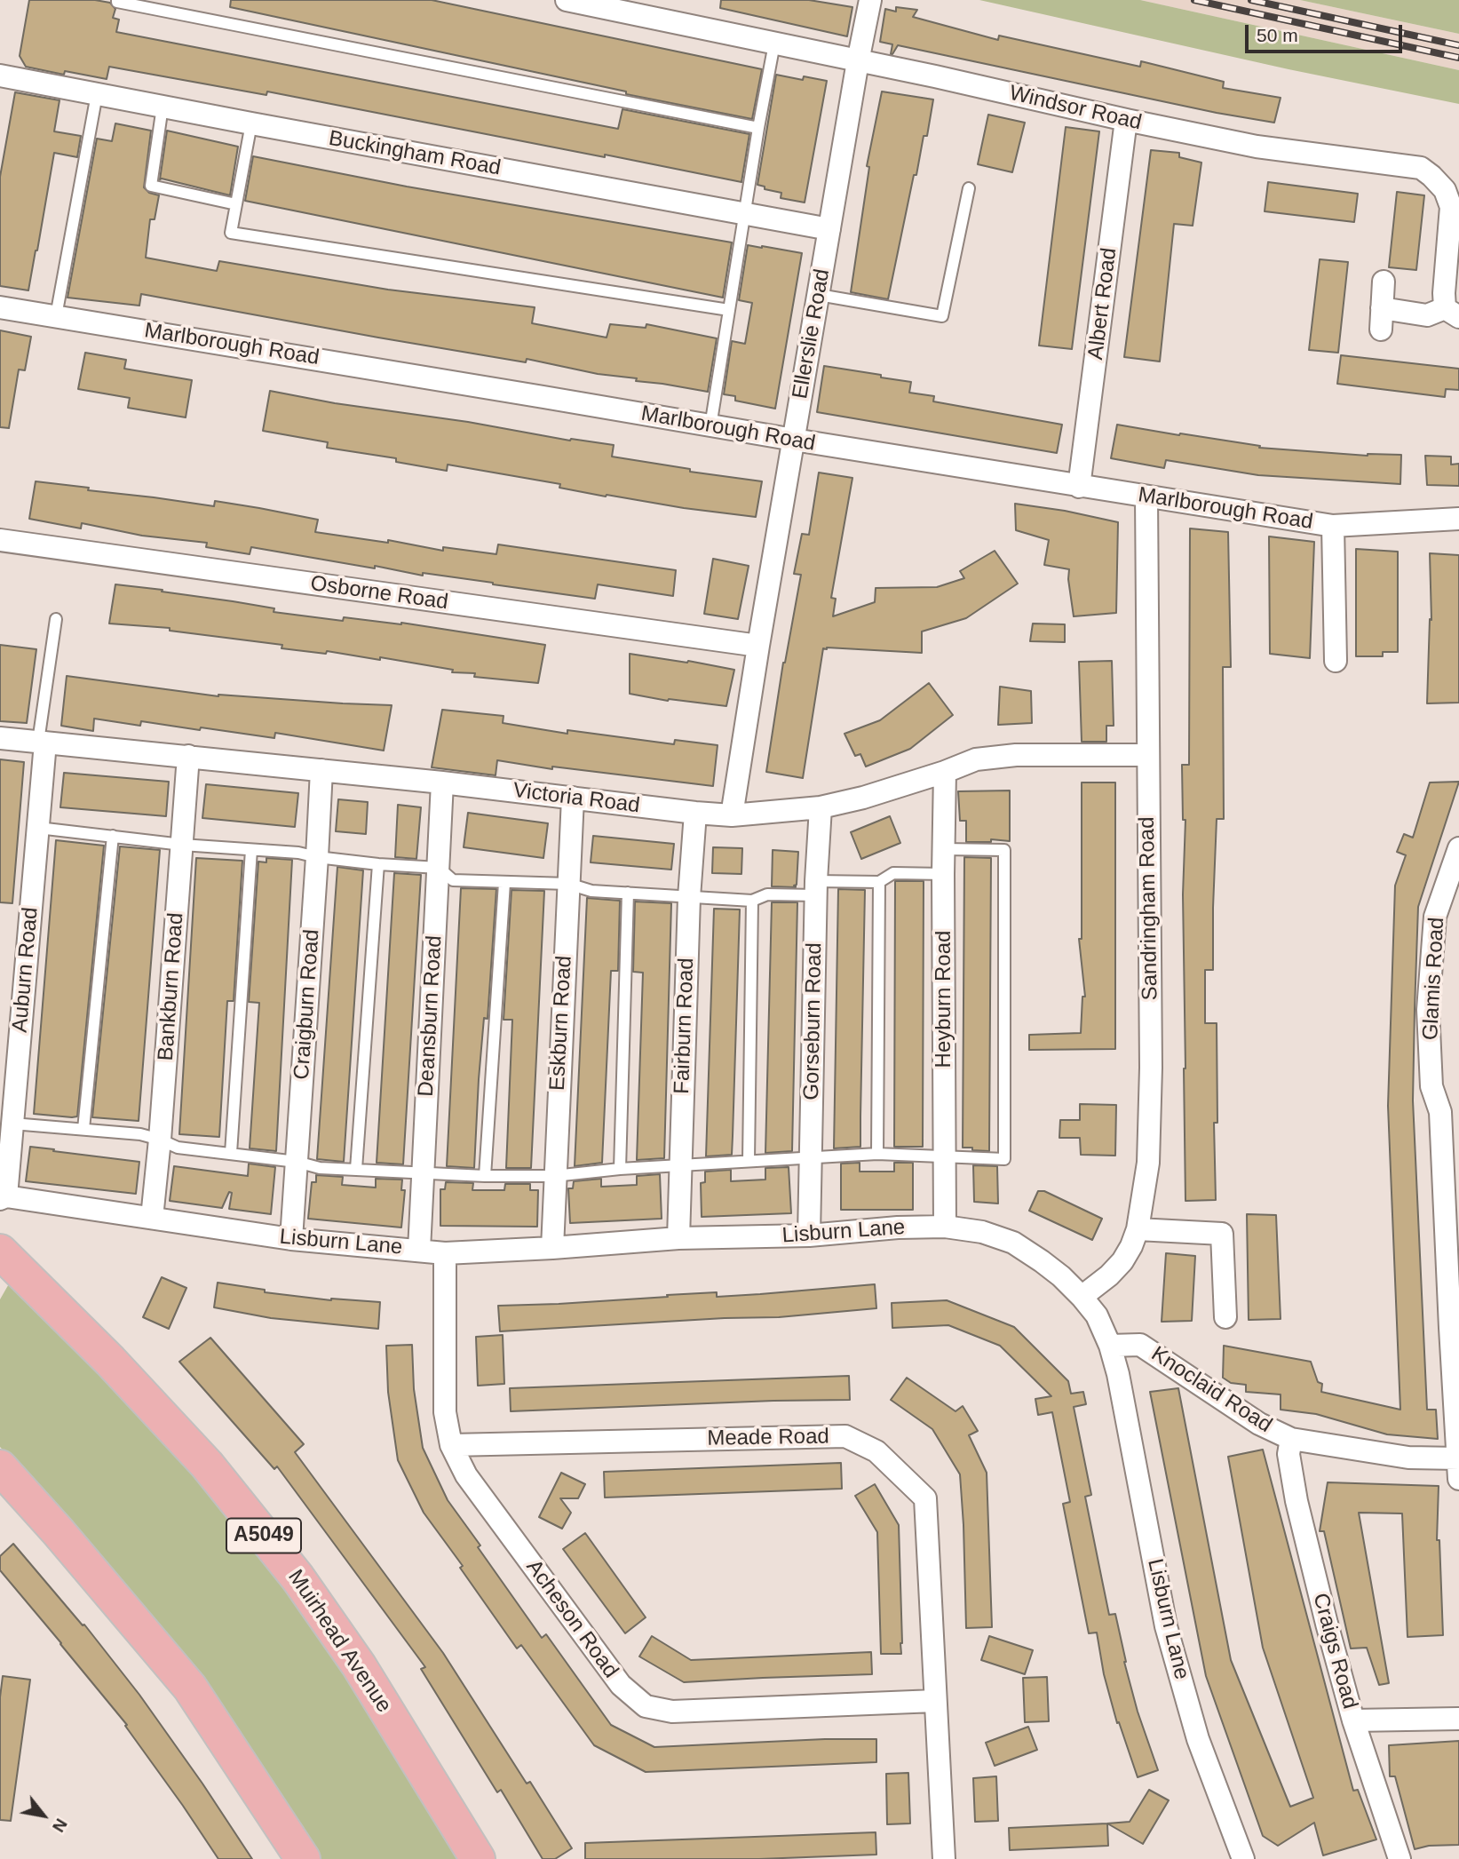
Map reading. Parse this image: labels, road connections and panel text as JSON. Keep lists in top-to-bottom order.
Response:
{
  "streets": {
    "highway": ["A5049", "Muirhead Avenue"],
    "street": [
      "Windsor Road",
      "Buckingham Road",
      "Albert Road",
      "Ellerslie Road",
      "Marlborough Road",
      "Osborne Road",
      "Victoria Road",
      "Sandringham Road",
      "Auburn Road",
      "Glamis Road",
      "Bankburn Road",
      "Heyburn Road",
      "Craigburn Road",
      "Deansburn Road",
      "Gorseburn Road",
      "Eskburn Road",
      "Fairburn Road",
      "Lisburn Lane",
      "Knoclaid Road",
      "Meade Road",
      "Acheson Road",
      "Craigs Road"
    ]
  },
  "crossings": [
    ["Windsor Road", "Albert Road"],
    ["Windsor Road", "Ellerslie Road"],
    ["Buckingham Road", "Ellerslie Road"],
    ["Albert Road", "Marlborough Road"],
    ["Ellerslie Road", "Marlborough Road"],
    ["Ellerslie Road", "Osborne Road"],
    ["Ellerslie Road", "Victoria Road"],
    ["Marlborough Road", "Sandringham Road"],
    ["Victoria Road", "Sandringham Road"],
    ["Victoria Road", "Auburn Road"],
    ["Victoria Road", "Bankburn Road"],
    ["Victoria Road", "Heyburn Road"],
    ["Victoria Road", "Craigburn Road"],
    ["Victoria Road", "Deansburn Road"],
    ["Victoria Road", "Gorseburn Road"],
    ["Victoria Road", "Eskburn Road"],
    ["Victoria Road", "Fairburn Road"],
    ["Sandringham Road", "Lisburn Lane"],
    ["Auburn Road", "Lisburn Lane"],
    ["Glamis Road", "Knoclaid Road"],
    ["Bankburn Road", "Lisburn Lane"],
    ["Heyburn Road", "Lisburn Lane"],
    ["Craigburn Road", "Lisburn Lane"],
    ["Deansburn Road", "Lisburn Lane"],
    ["Gorseburn Road", "Lisburn Lane"],
    ["Eskburn Road", "Lisburn Lane"],
    ["Fairburn Road", "Lisburn Lane"],
    ["Lisburn Lane", "Knoclaid Road"],
    ["Lisburn Lane", "Acheson Road"],
    ["Knoclaid Road", "Craigs Road"],
    ["Meade Road", "Acheson Road"]
  ],
  "scale_bar": "50 m",
  "north": "bottom right"
}
